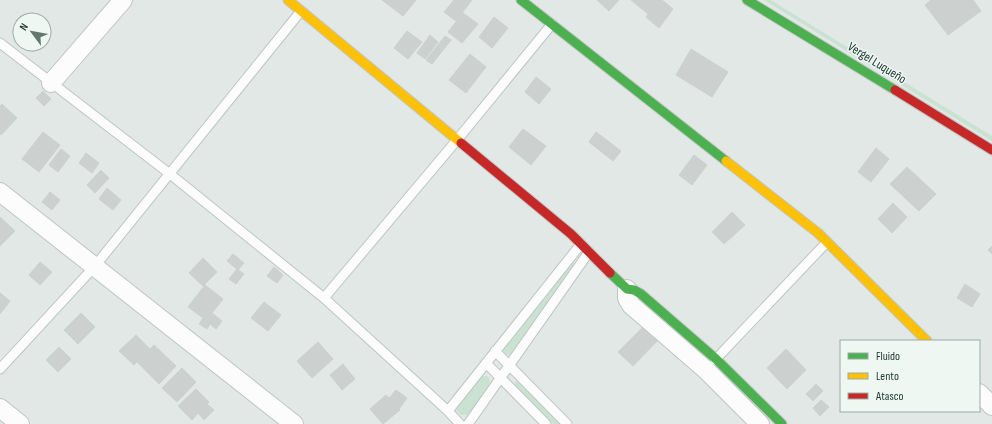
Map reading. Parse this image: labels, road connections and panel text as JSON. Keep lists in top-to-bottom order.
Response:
{
  "streets": {
    "street": ["Vergel Luqueño"]
  },
  "legend": ["Fluido", "Lento", "Atasco"],
  "north": "top left"
}
